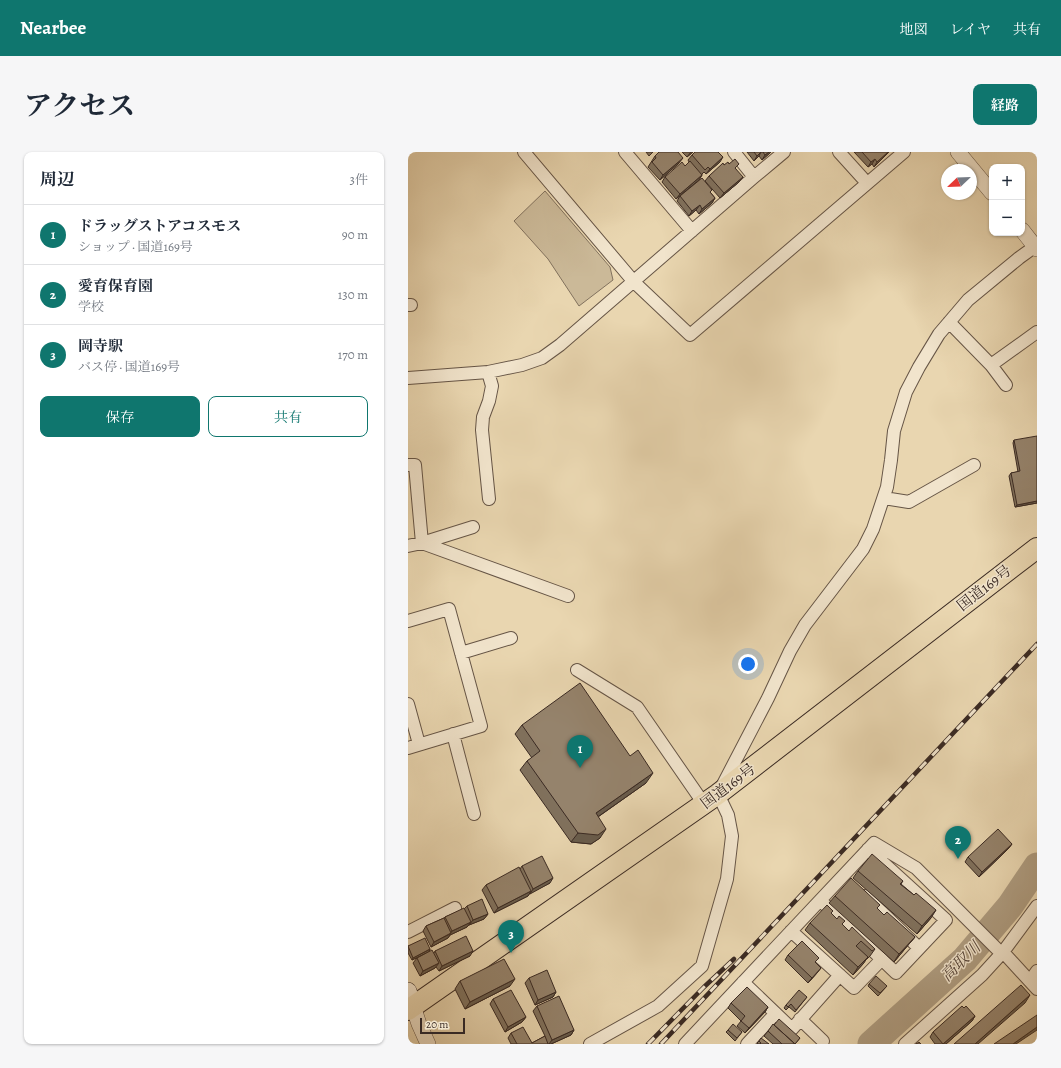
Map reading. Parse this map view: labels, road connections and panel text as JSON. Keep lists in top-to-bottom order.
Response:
{
  "streets": {
    "highway": ["国道169号"]
  },
  "water": ["高取川"],
  "scale_bar": "20 m",
  "north": "bottom left",
  "page": {
    "header": "Nearbee",
    "nav": ["地図", "レイヤ", "共有"],
    "title": "アクセス",
    "buttons": [
      "経路",
      ["保存", "共有"]
    ],
    "heading": ["周辺", "3件"],
    "map_buttons": ["+", "−"],
    "list": [
      {
        "mark": "1",
        "name": "ドラッグストアコスモス",
        "note": "ショップ · 国道169号",
        "value": "90 m"
      },
      {
        "mark": "2",
        "name": "愛育保育園",
        "note": "学校",
        "value": "130 m"
      },
      {
        "mark": "3",
        "name": "岡寺駅",
        "note": "バス停 · 国道169号",
        "value": "170 m"
      }
    ],
    "pins": ["1", "2", "3"],
    "scale": "20 m"
  }
}
